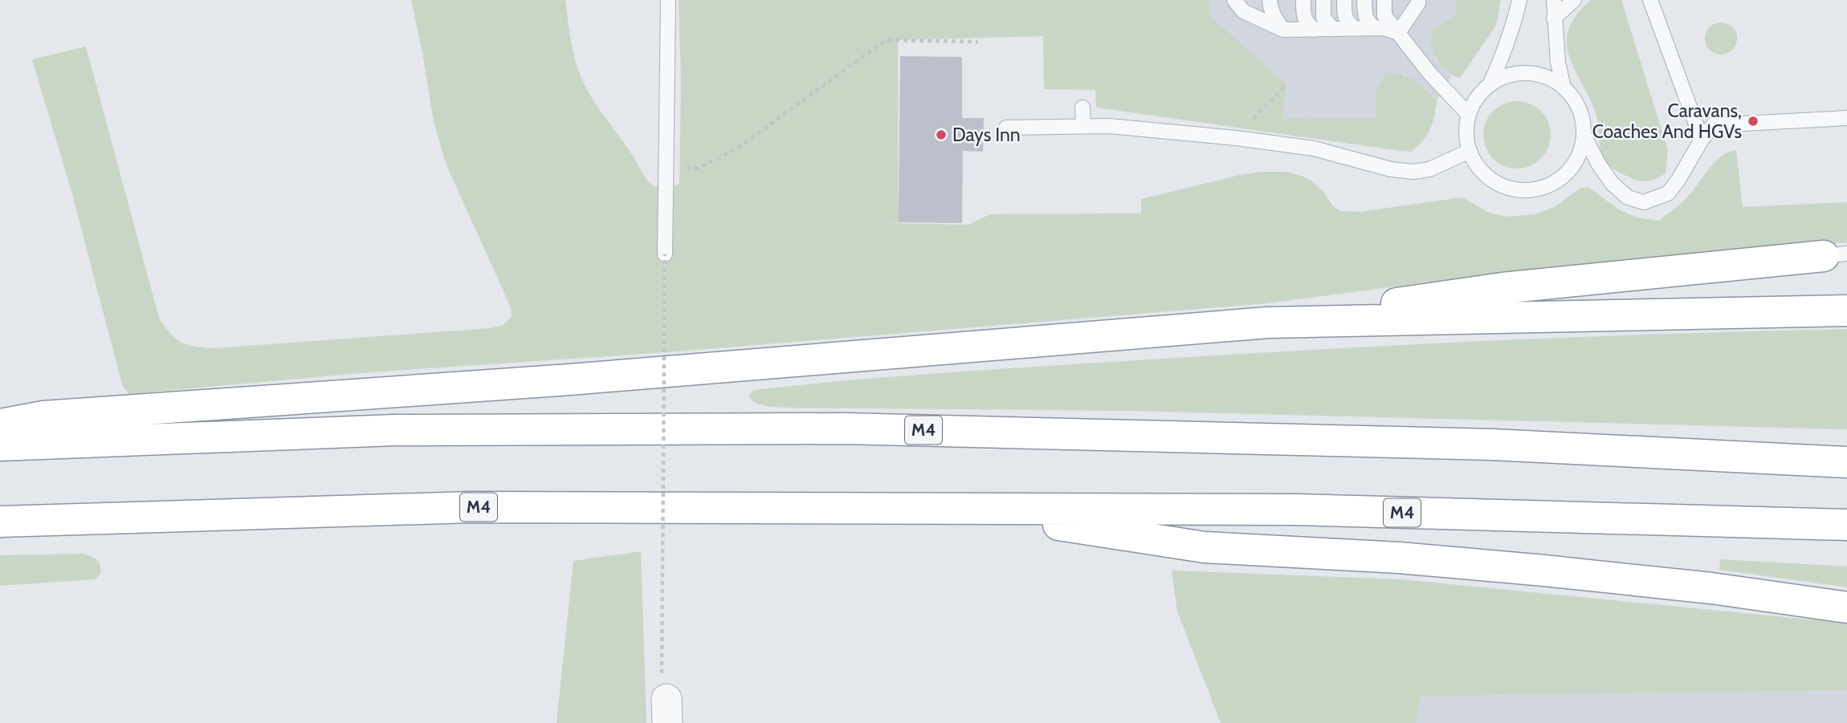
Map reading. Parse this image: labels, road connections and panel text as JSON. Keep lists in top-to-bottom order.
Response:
{
  "streets": {
    "highway": ["M4"]
  },
  "places": ["Caravans, Coaches And HGVs", "Days Inn"]
}
